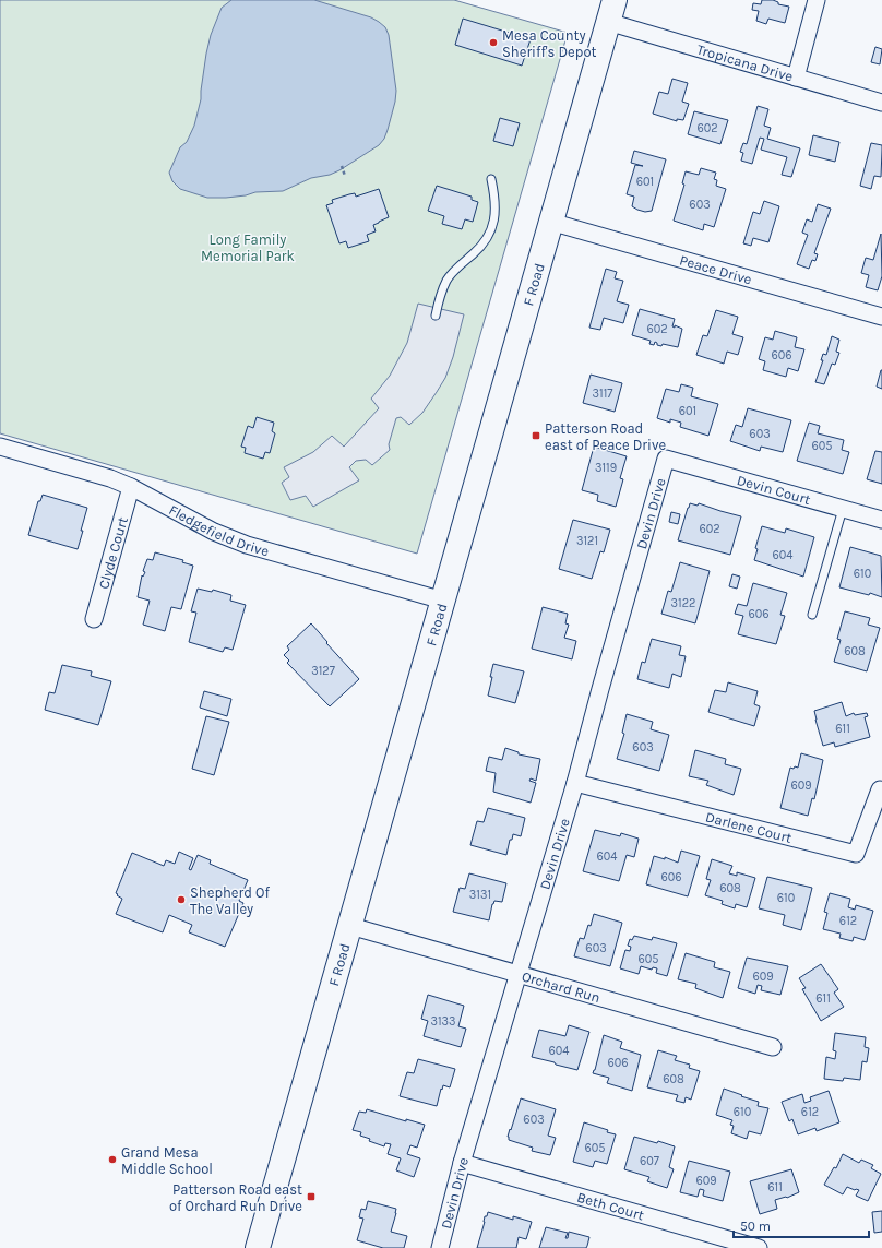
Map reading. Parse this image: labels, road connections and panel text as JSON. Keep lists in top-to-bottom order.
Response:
{
  "streets": {
    "main road": ["F Road"],
    "street": [
      "Tropicana Drive",
      "Peace Drive",
      "Devin Court",
      "Devin Drive",
      "Fledgefield Drive",
      "Clyde Court",
      "Darlene Court",
      "Orchard Run",
      "Beth Court"
    ]
  },
  "crossings": [
    ["Tropicana Drive", "F Road"],
    ["Peace Drive", "F Road"],
    ["F Road", "Fledgefield Drive"],
    ["F Road", "Orchard Run"],
    ["Devin Court", "Devin Drive"],
    ["Devin Drive", "Darlene Court"],
    ["Devin Drive", "Orchard Run"],
    ["Devin Drive", "Beth Court"],
    ["Fledgefield Drive", "Clyde Court"]
  ],
  "parks": ["Long Family Memorial Park"],
  "places": {
    "other": ["Mesa County Sheriff's Depot", "Shepherd Of The Valley", "Grand Mesa Middle School"],
    "transit": ["Patterson Road east of Peace Drive", "Patterson Road east of Orchard Run Drive"]
  },
  "house_numbers": [
    "602",
    "601",
    "603",
    "602",
    "606",
    "3117",
    "601",
    "603",
    "605",
    "3119",
    "602",
    "3121",
    "604",
    "610",
    "3122",
    "606",
    "608",
    "3127",
    "611",
    "603",
    "609",
    "604",
    "606",
    "608",
    "3131",
    "610",
    "612",
    "603",
    "605",
    "609",
    "611",
    "3133",
    "604",
    "606",
    "608",
    "610",
    "612",
    "603",
    "605",
    "607",
    "609",
    "611"
  ],
  "scale_bar": "50 m"
}
